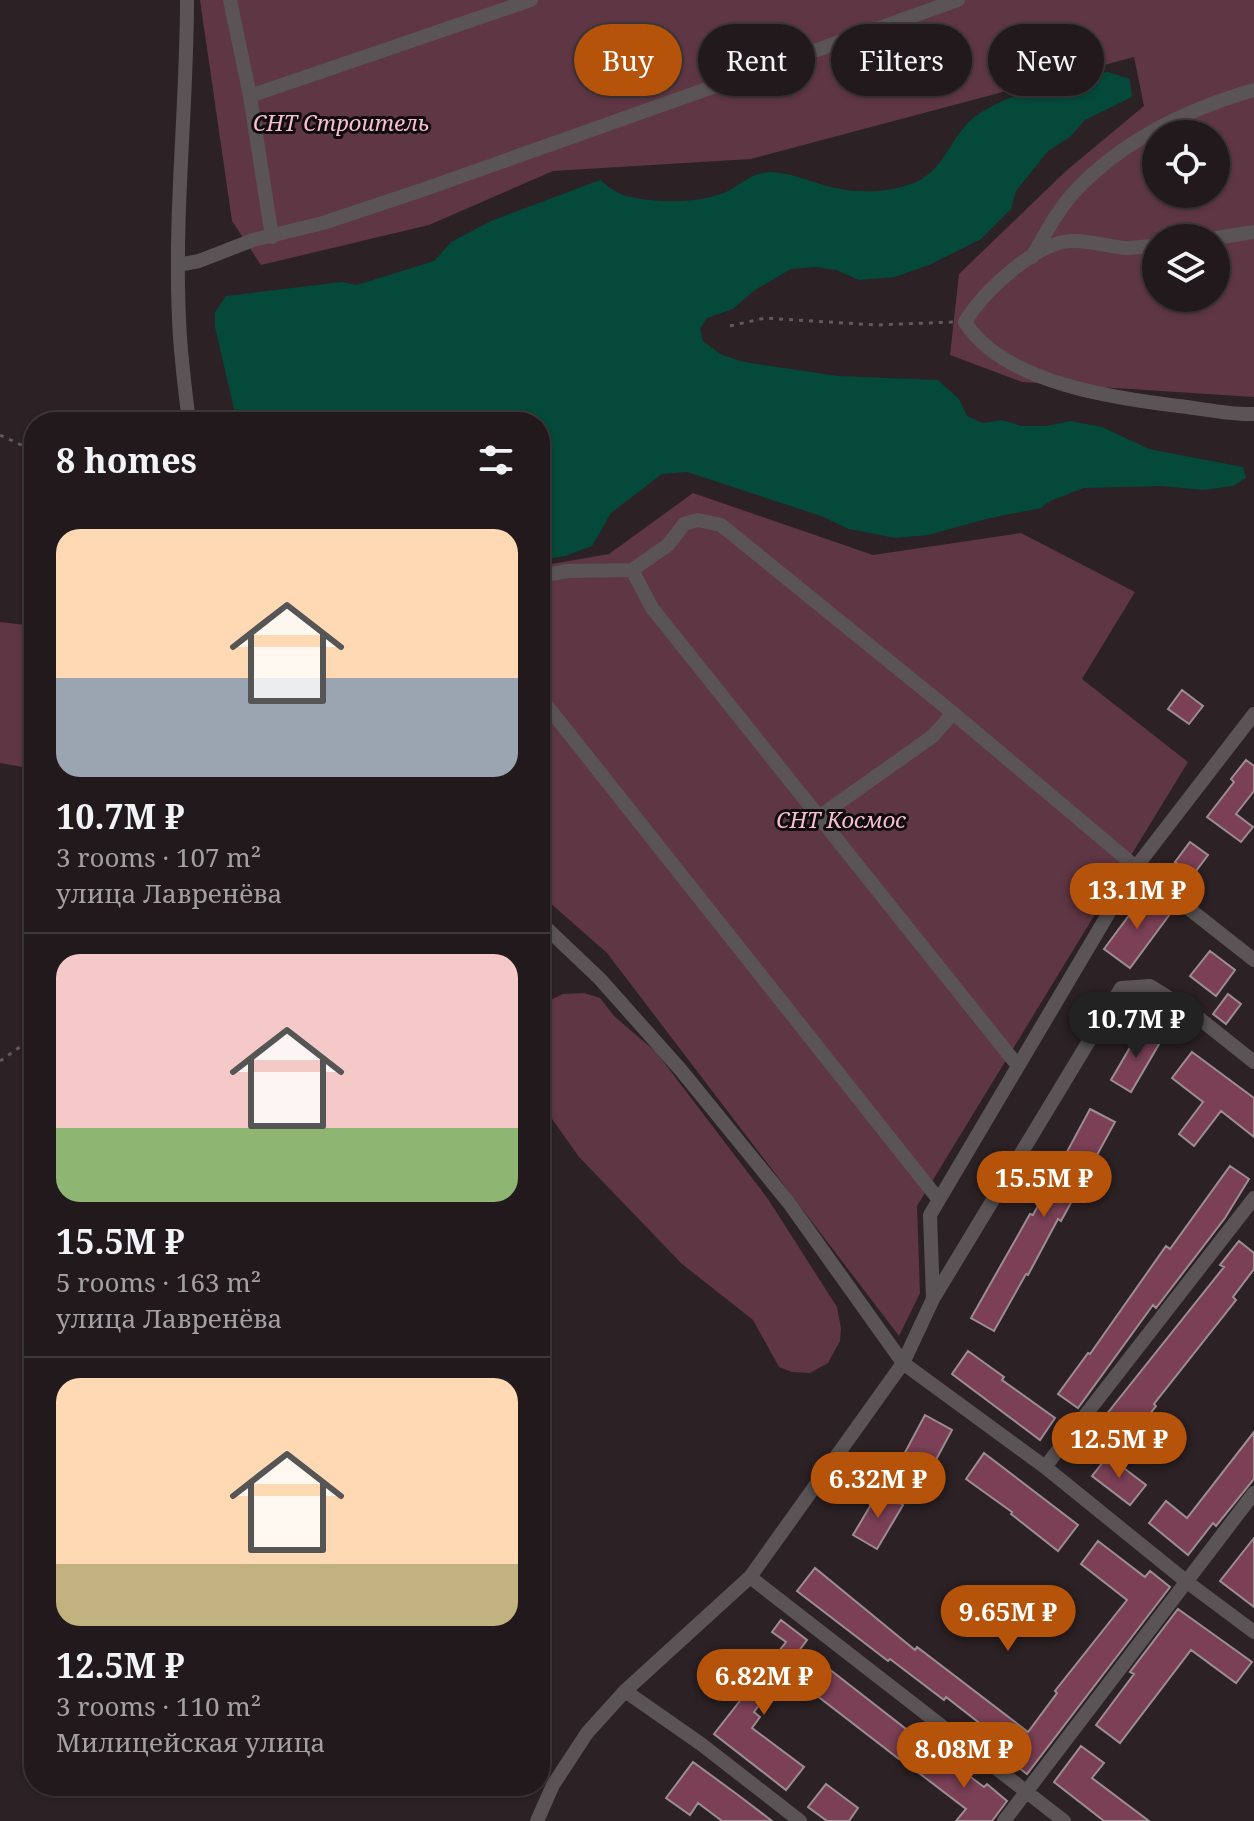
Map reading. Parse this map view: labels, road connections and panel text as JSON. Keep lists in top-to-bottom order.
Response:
{
  "parks": ["СНТ Строитель", "СНТ Космос"],
  "page": {
    "chip": [
      "Buy",
      "Rent",
      "Filters",
      "New"
    ],
    "heading": "8 homes",
    "list": [
      {
        "name": "10.7M ₽",
        "note": "3 rooms · 107 m² · улица Лавренёва"
      },
      {
        "name": "15.5M ₽",
        "note": "5 rooms · 163 m² · улица Лавренёва"
      },
      {
        "name": "12.5M ₽",
        "note": "3 rooms · 110 m² · Милицейская улица"
      }
    ],
    "price": [
      "13.1M ₽",
      "10.7M ₽",
      "15.5M ₽",
      "12.5M ₽",
      "6.32M ₽",
      "9.65M ₽",
      "6.82M ₽",
      "8.08M ₽"
    ]
  }
}
